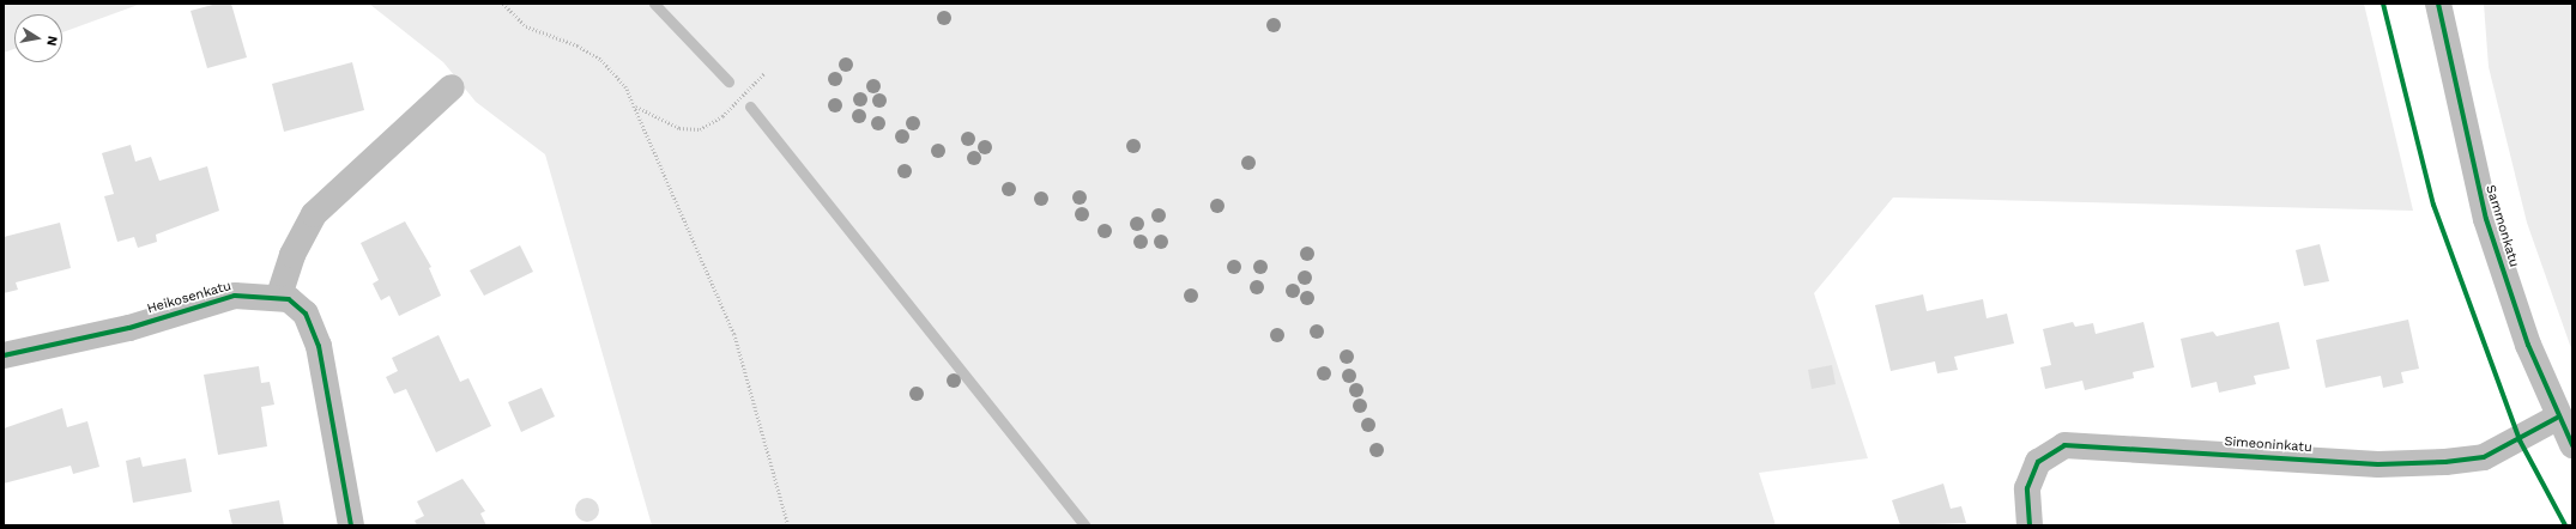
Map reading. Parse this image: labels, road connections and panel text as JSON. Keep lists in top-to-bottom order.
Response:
{
  "streets": {
    "street": ["Sammonkatu", "Heikosenkatu", "Simeoninkatu"]
  },
  "crossings": [
    ["Sammonkatu", "Simeoninkatu"]
  ],
  "north": "right"
}
